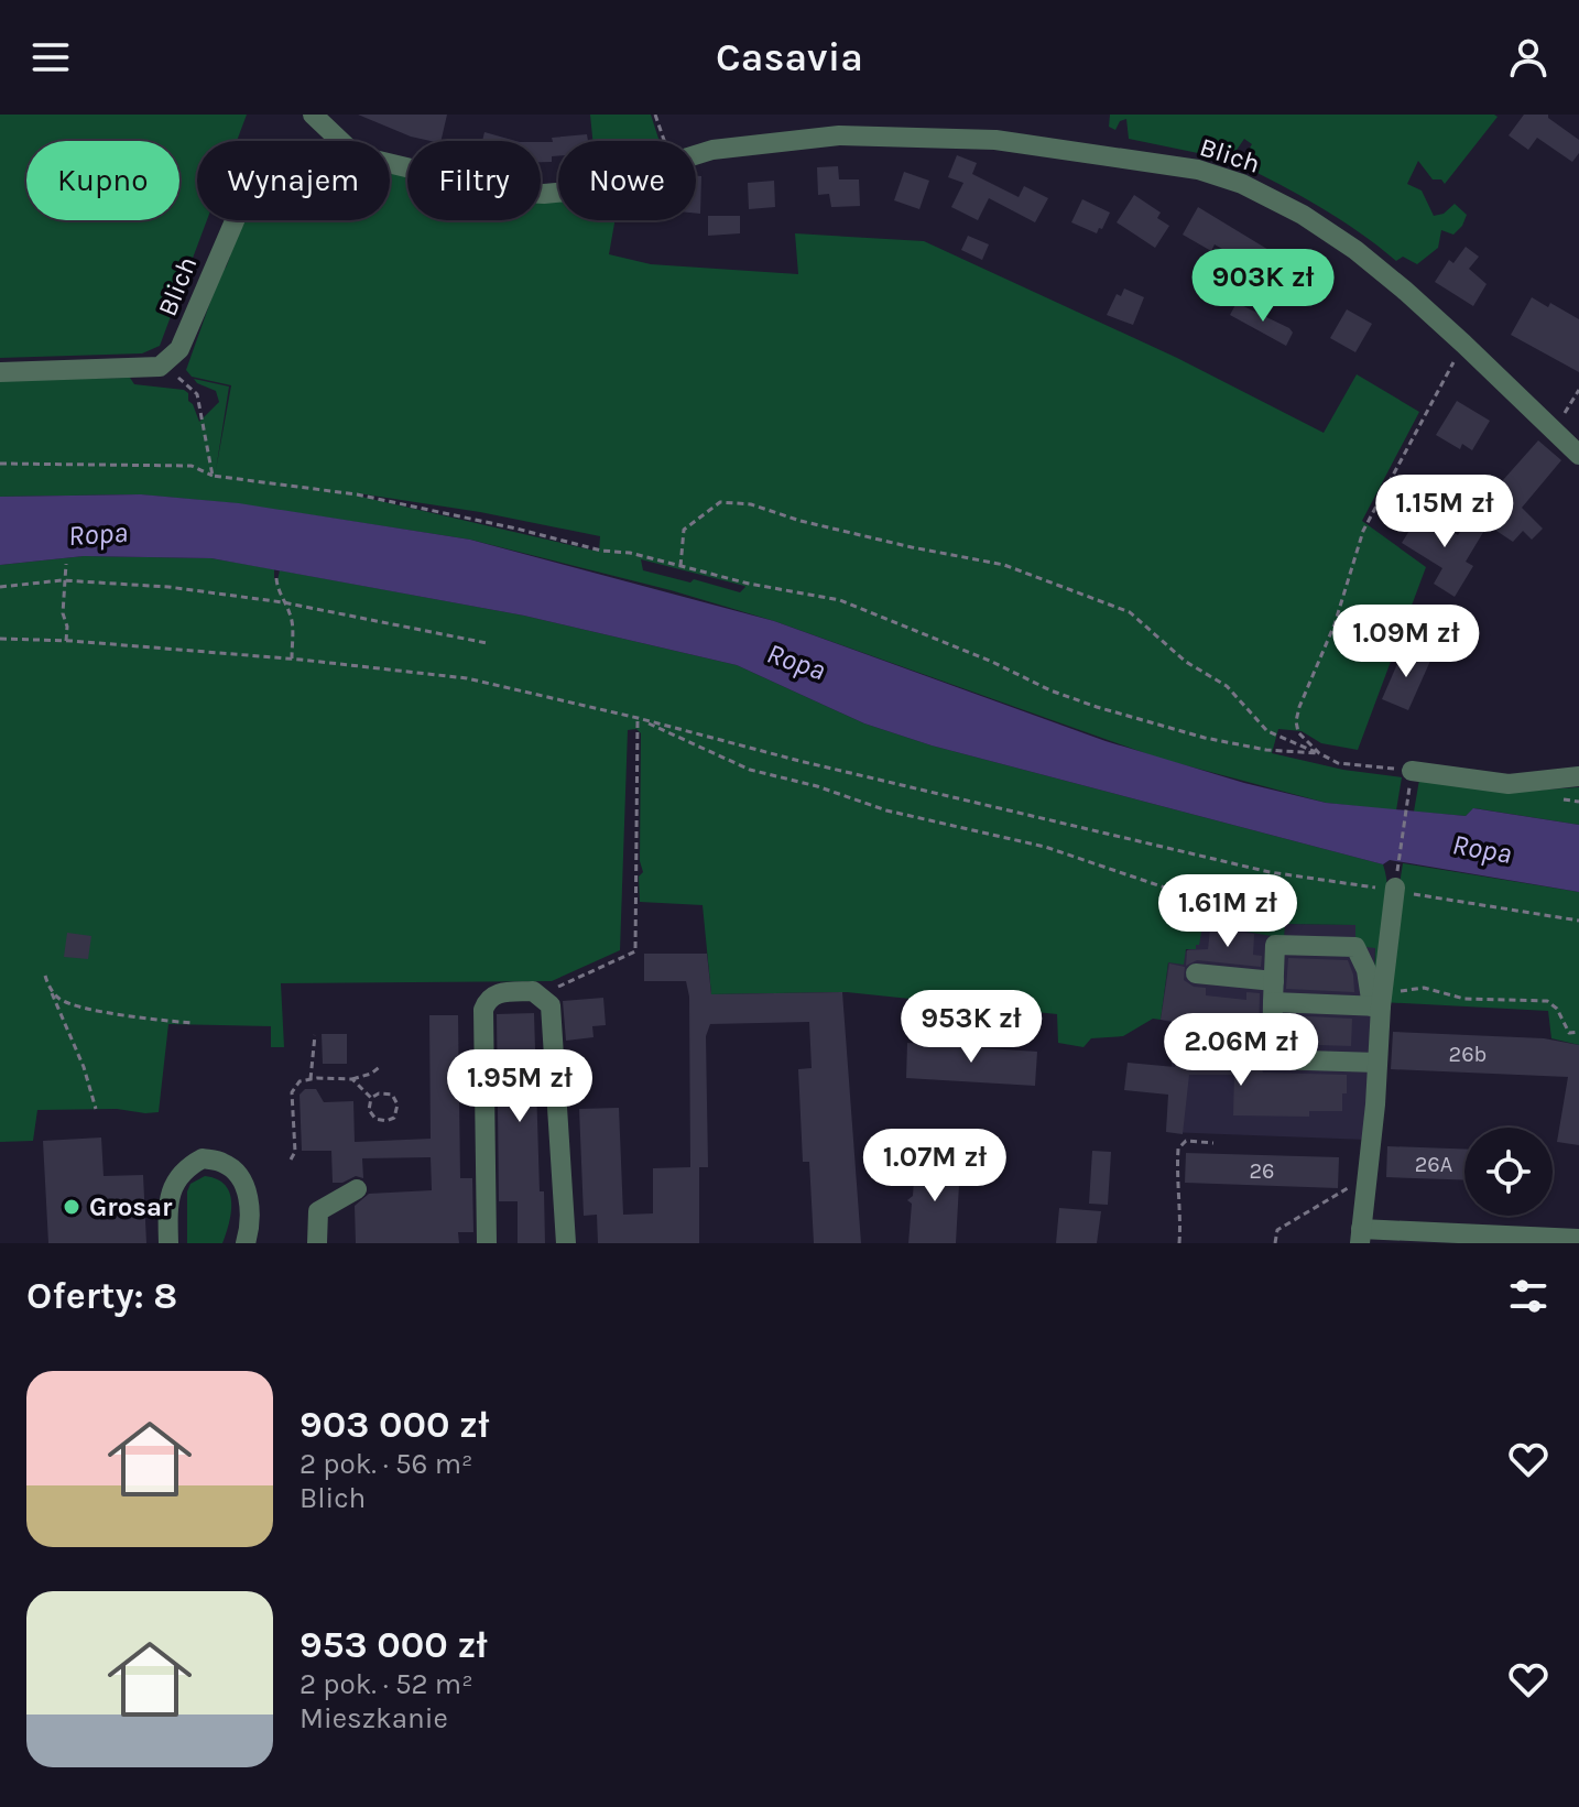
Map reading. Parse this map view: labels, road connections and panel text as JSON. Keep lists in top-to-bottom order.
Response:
{
  "streets": {
    "street": ["Blich"]
  },
  "water": ["Ropa"],
  "places": ["Grosar"],
  "house_numbers": ["26b", "26A", "26"],
  "page": {
    "header": "Casavia",
    "chip": [
      "Kupno",
      "Wynajem",
      "Filtry",
      "Nowe"
    ],
    "price": [
      "903K zł",
      "1.15M zł",
      "1.09M zł",
      "1.61M zł",
      "953K zł",
      "2.06M zł",
      "1.95M zł",
      "1.07M zł"
    ],
    "heading": "Oferty: 8",
    "list": [
      {
        "name": "903 000 zł",
        "note": "2 pok. · 56 m² · Blich"
      },
      {
        "name": "953 000 zł",
        "note": "2 pok. · 52 m² · Mieszkanie"
      }
    ]
  }
}
